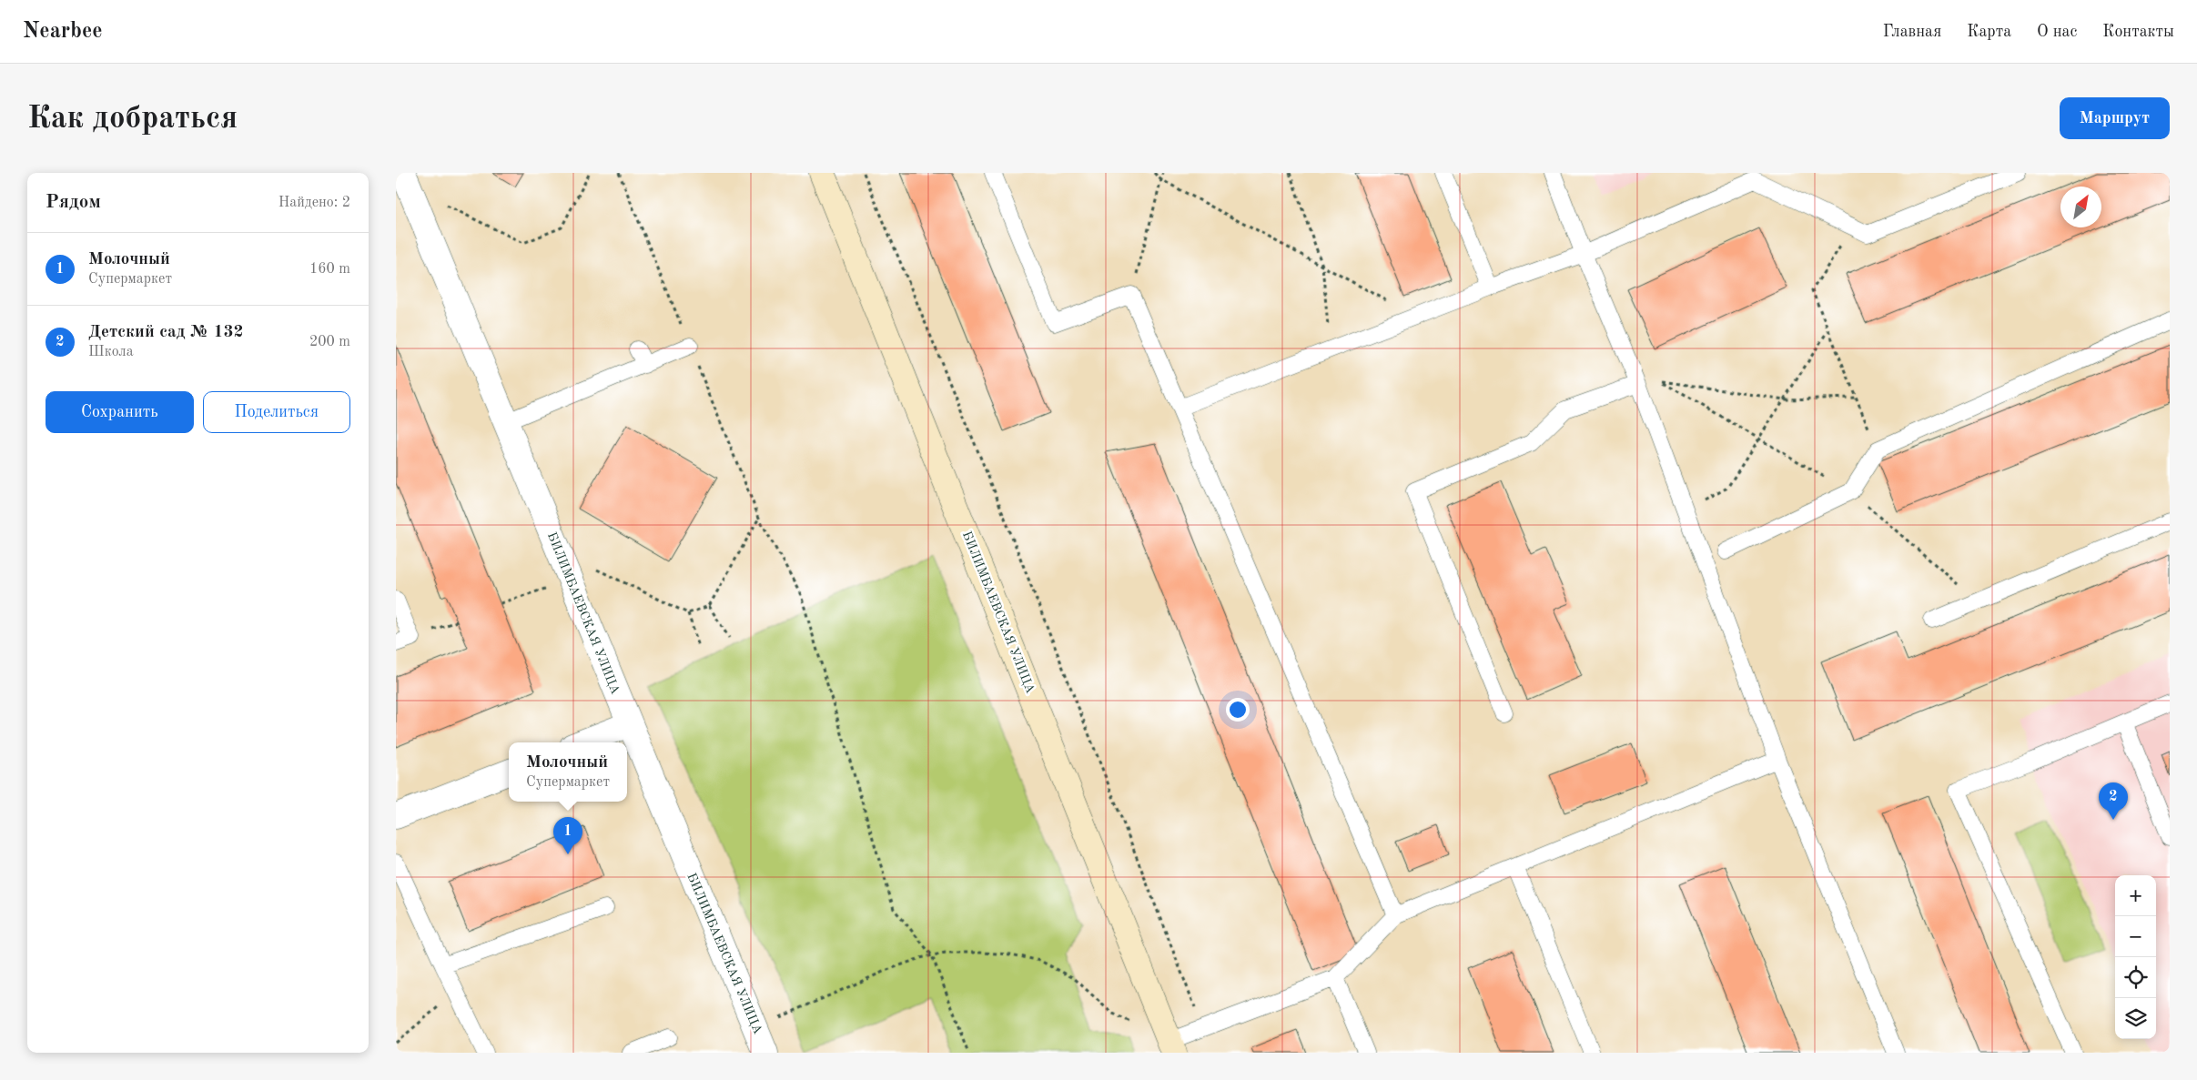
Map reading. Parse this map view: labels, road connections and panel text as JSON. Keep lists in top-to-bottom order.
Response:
{
  "streets": {
    "main road": ["БИЛИМБАЕВСКАЯ УЛИЦА"]
  },
  "north": "top right",
  "page": {
    "header": "Nearbee",
    "nav": [
      "Главная",
      "Карта",
      "О нас",
      "Контакты"
    ],
    "buttons": [
      "Маршрут",
      ["Сохранить", "Поделиться"]
    ],
    "title": "Как добраться",
    "heading": ["Рядом", "Найдено: 2"],
    "list": [
      {
        "mark": "1",
        "name": "Молочный",
        "note": "Супермаркет",
        "value": "160 m"
      },
      {
        "mark": "2",
        "name": "Детский сад № 132",
        "note": "Школа",
        "value": "200 m"
      }
    ],
    "popup": ["Молочный", "Супермаркет"],
    "pins": ["2", "1"],
    "map_buttons": ["+", "−"]
  }
}
